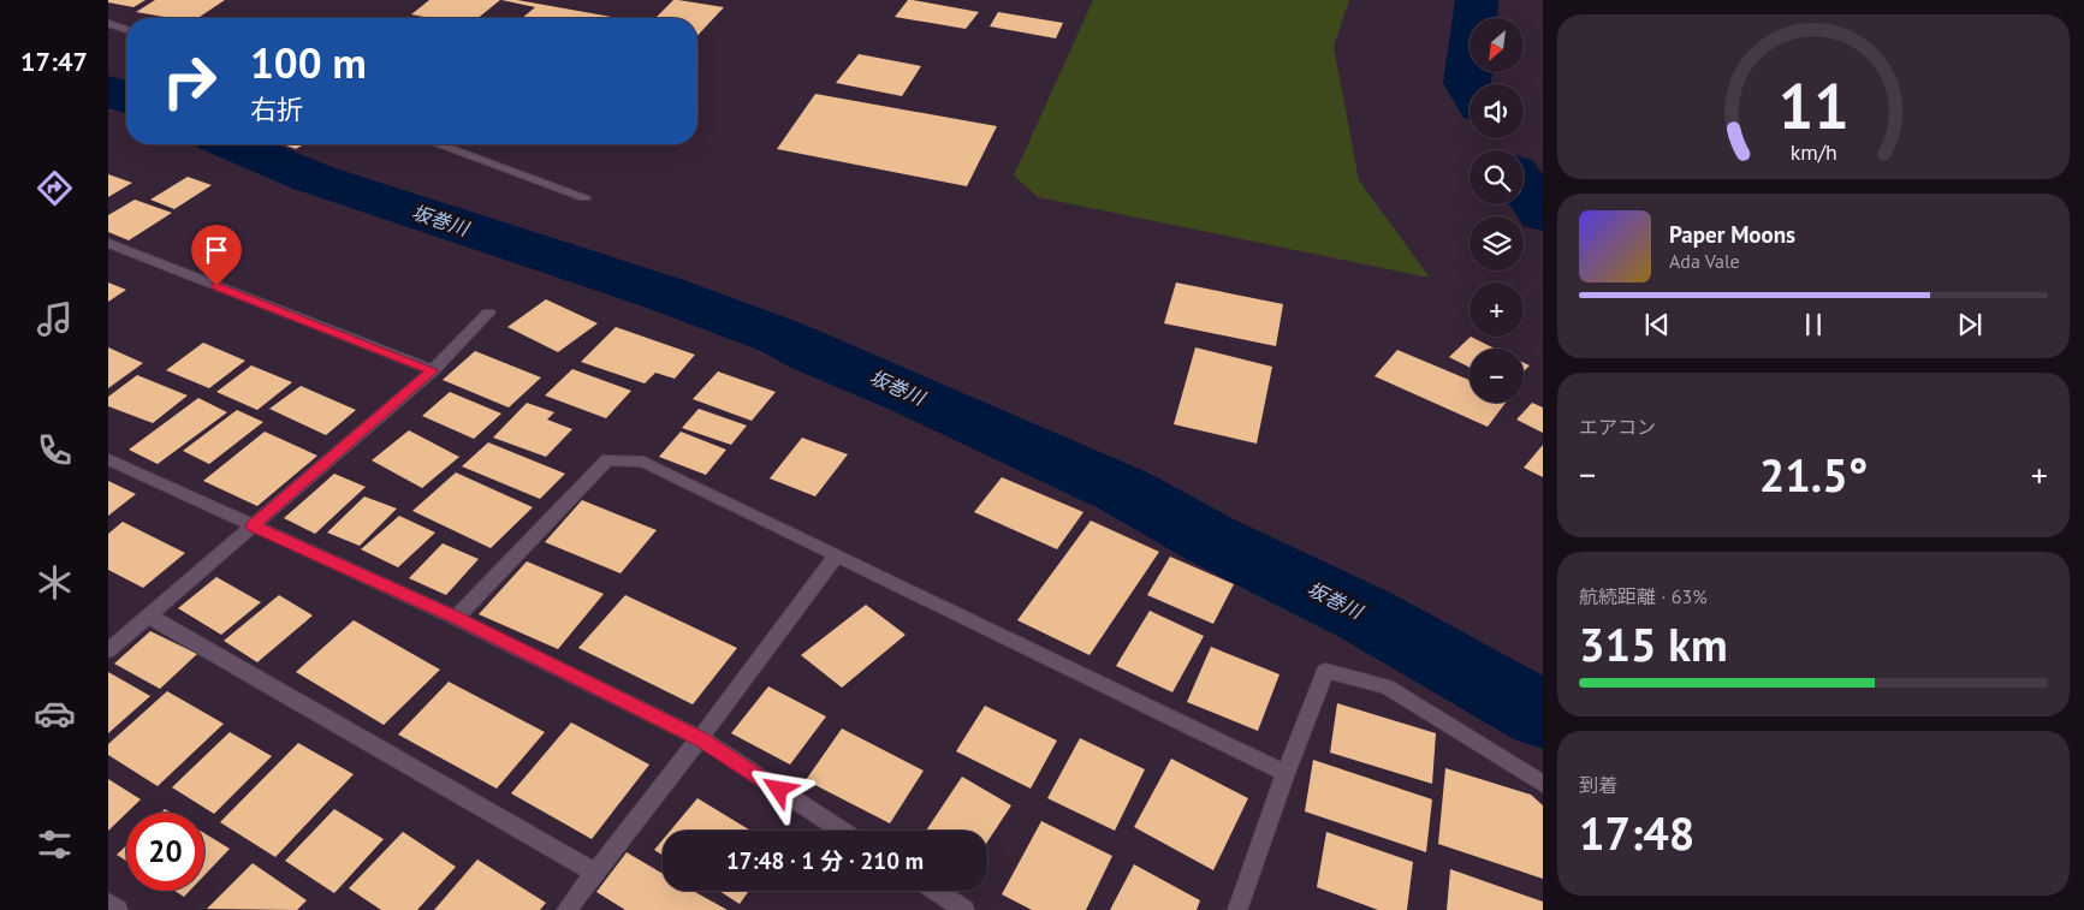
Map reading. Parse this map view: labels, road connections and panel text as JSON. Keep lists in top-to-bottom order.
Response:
{
  "water": ["坂巻川"],
  "north": "bottom left",
  "page": {
    "tabs": "17:47",
    "map_buttons": ["+", "−"],
    "turn": ["100 m", "右折"],
    "song": ["Paper Moons", "Ada Vale"],
    "tile": [
      "エアコン",
      ["航続距離 · 63%", "315 km"],
      ["到着", "17:48"]
    ],
    "heat": ["−", "21.5°", "+"],
    "limit": "20",
    "trip": "17:48 · 1 分 · 210 m",
    "gauge": ["11", "km/h"]
  }
}
